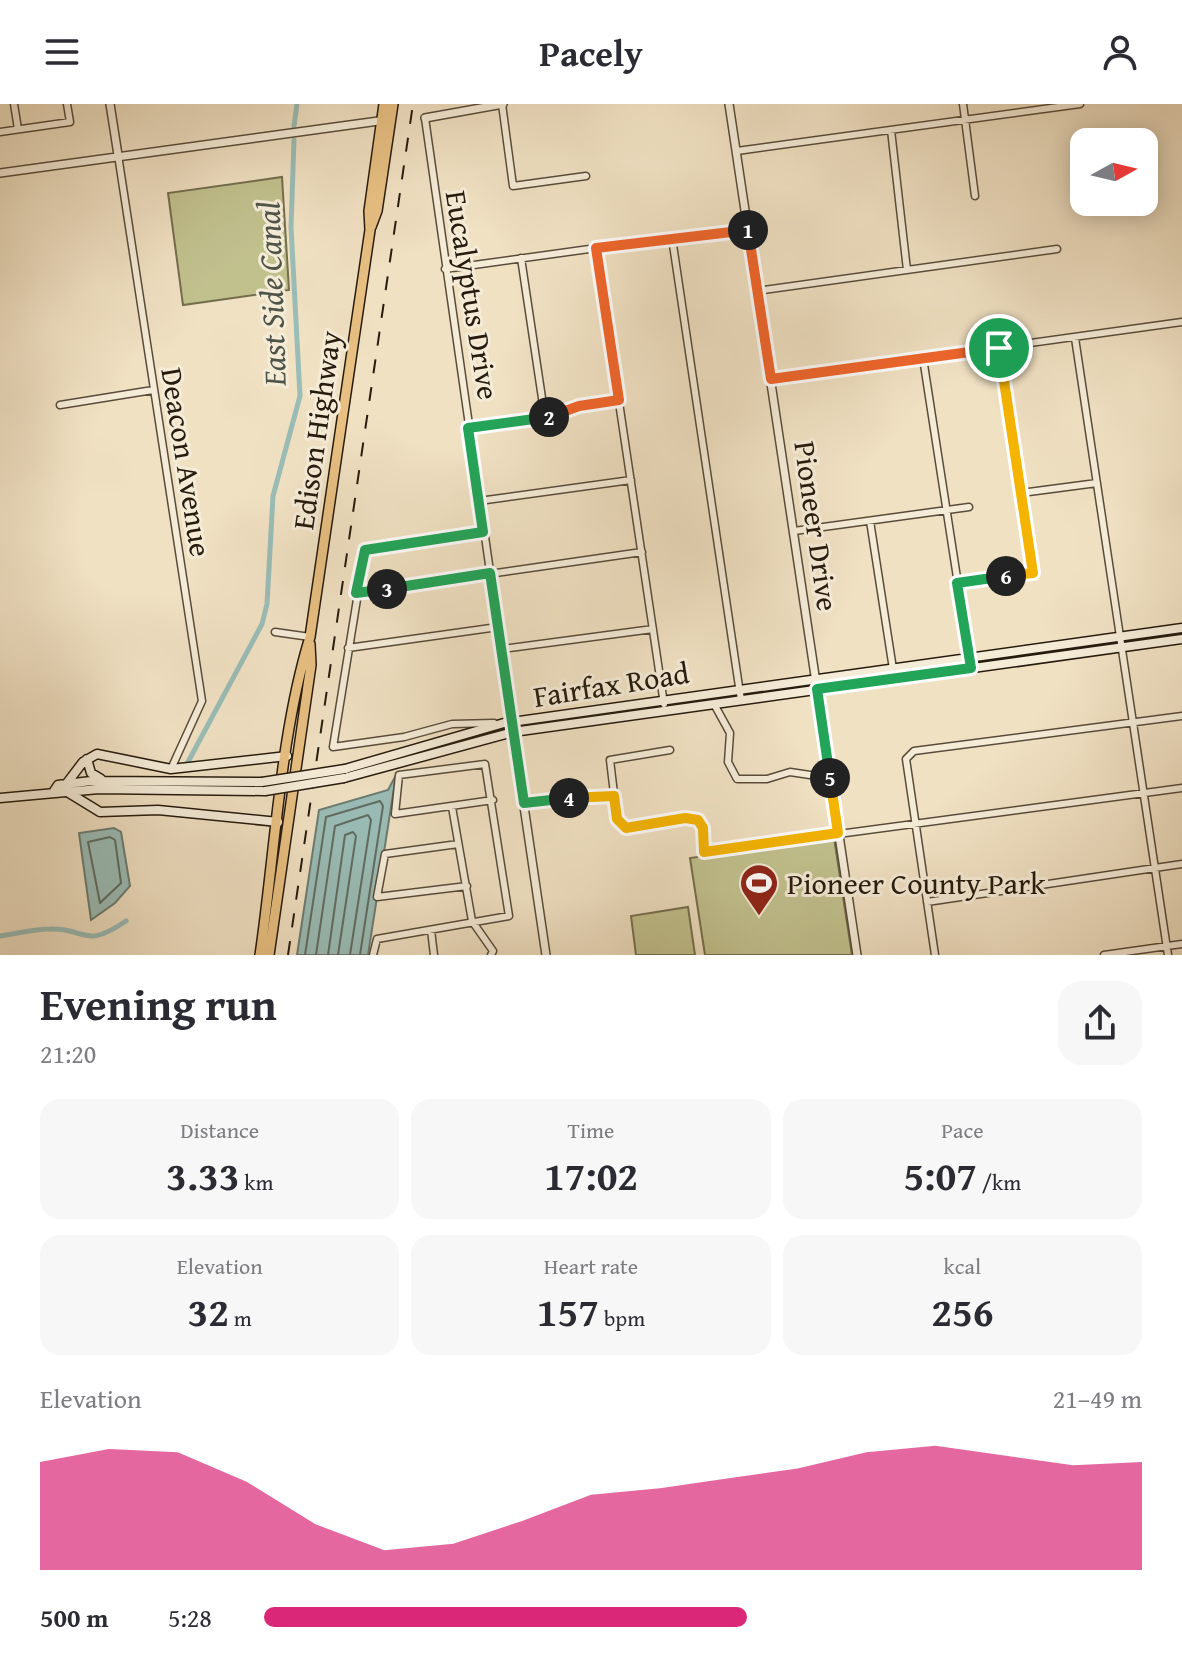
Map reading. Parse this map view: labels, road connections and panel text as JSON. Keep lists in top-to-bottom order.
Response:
{
  "streets": {
    "main road": ["Edison Highway", "Fairfax Road"],
    "street": ["Eucalyptus Drive", "Deacon Avenue", "Pioneer Drive"]
  },
  "crossings": [
    ["Eucalyptus Drive", "Fairfax Road"],
    ["Pioneer Drive", "Fairfax Road"]
  ],
  "water": ["East Side Canal"],
  "places": {
    "sports": ["Pioneer County Park"]
  },
  "north": "right",
  "page": {
    "header": "Pacely",
    "pins": [
      "1",
      "2",
      "6",
      "3",
      "5",
      "4"
    ],
    "heading": ["Evening run", "21:20"],
    "stats": [
      ["Distance", "3.33 km"],
      ["Time", "17:02"],
      ["Pace", "5:07 /km"],
      ["Elevation", "32 m"],
      ["Heart rate", "157 bpm"],
      ["kcal", "256"]
    ],
    "chart": ["Elevation", "21–49 m"],
    "list": [
      {
        "name": "500 m",
        "note": "5:28"
      }
    ]
  }
}
